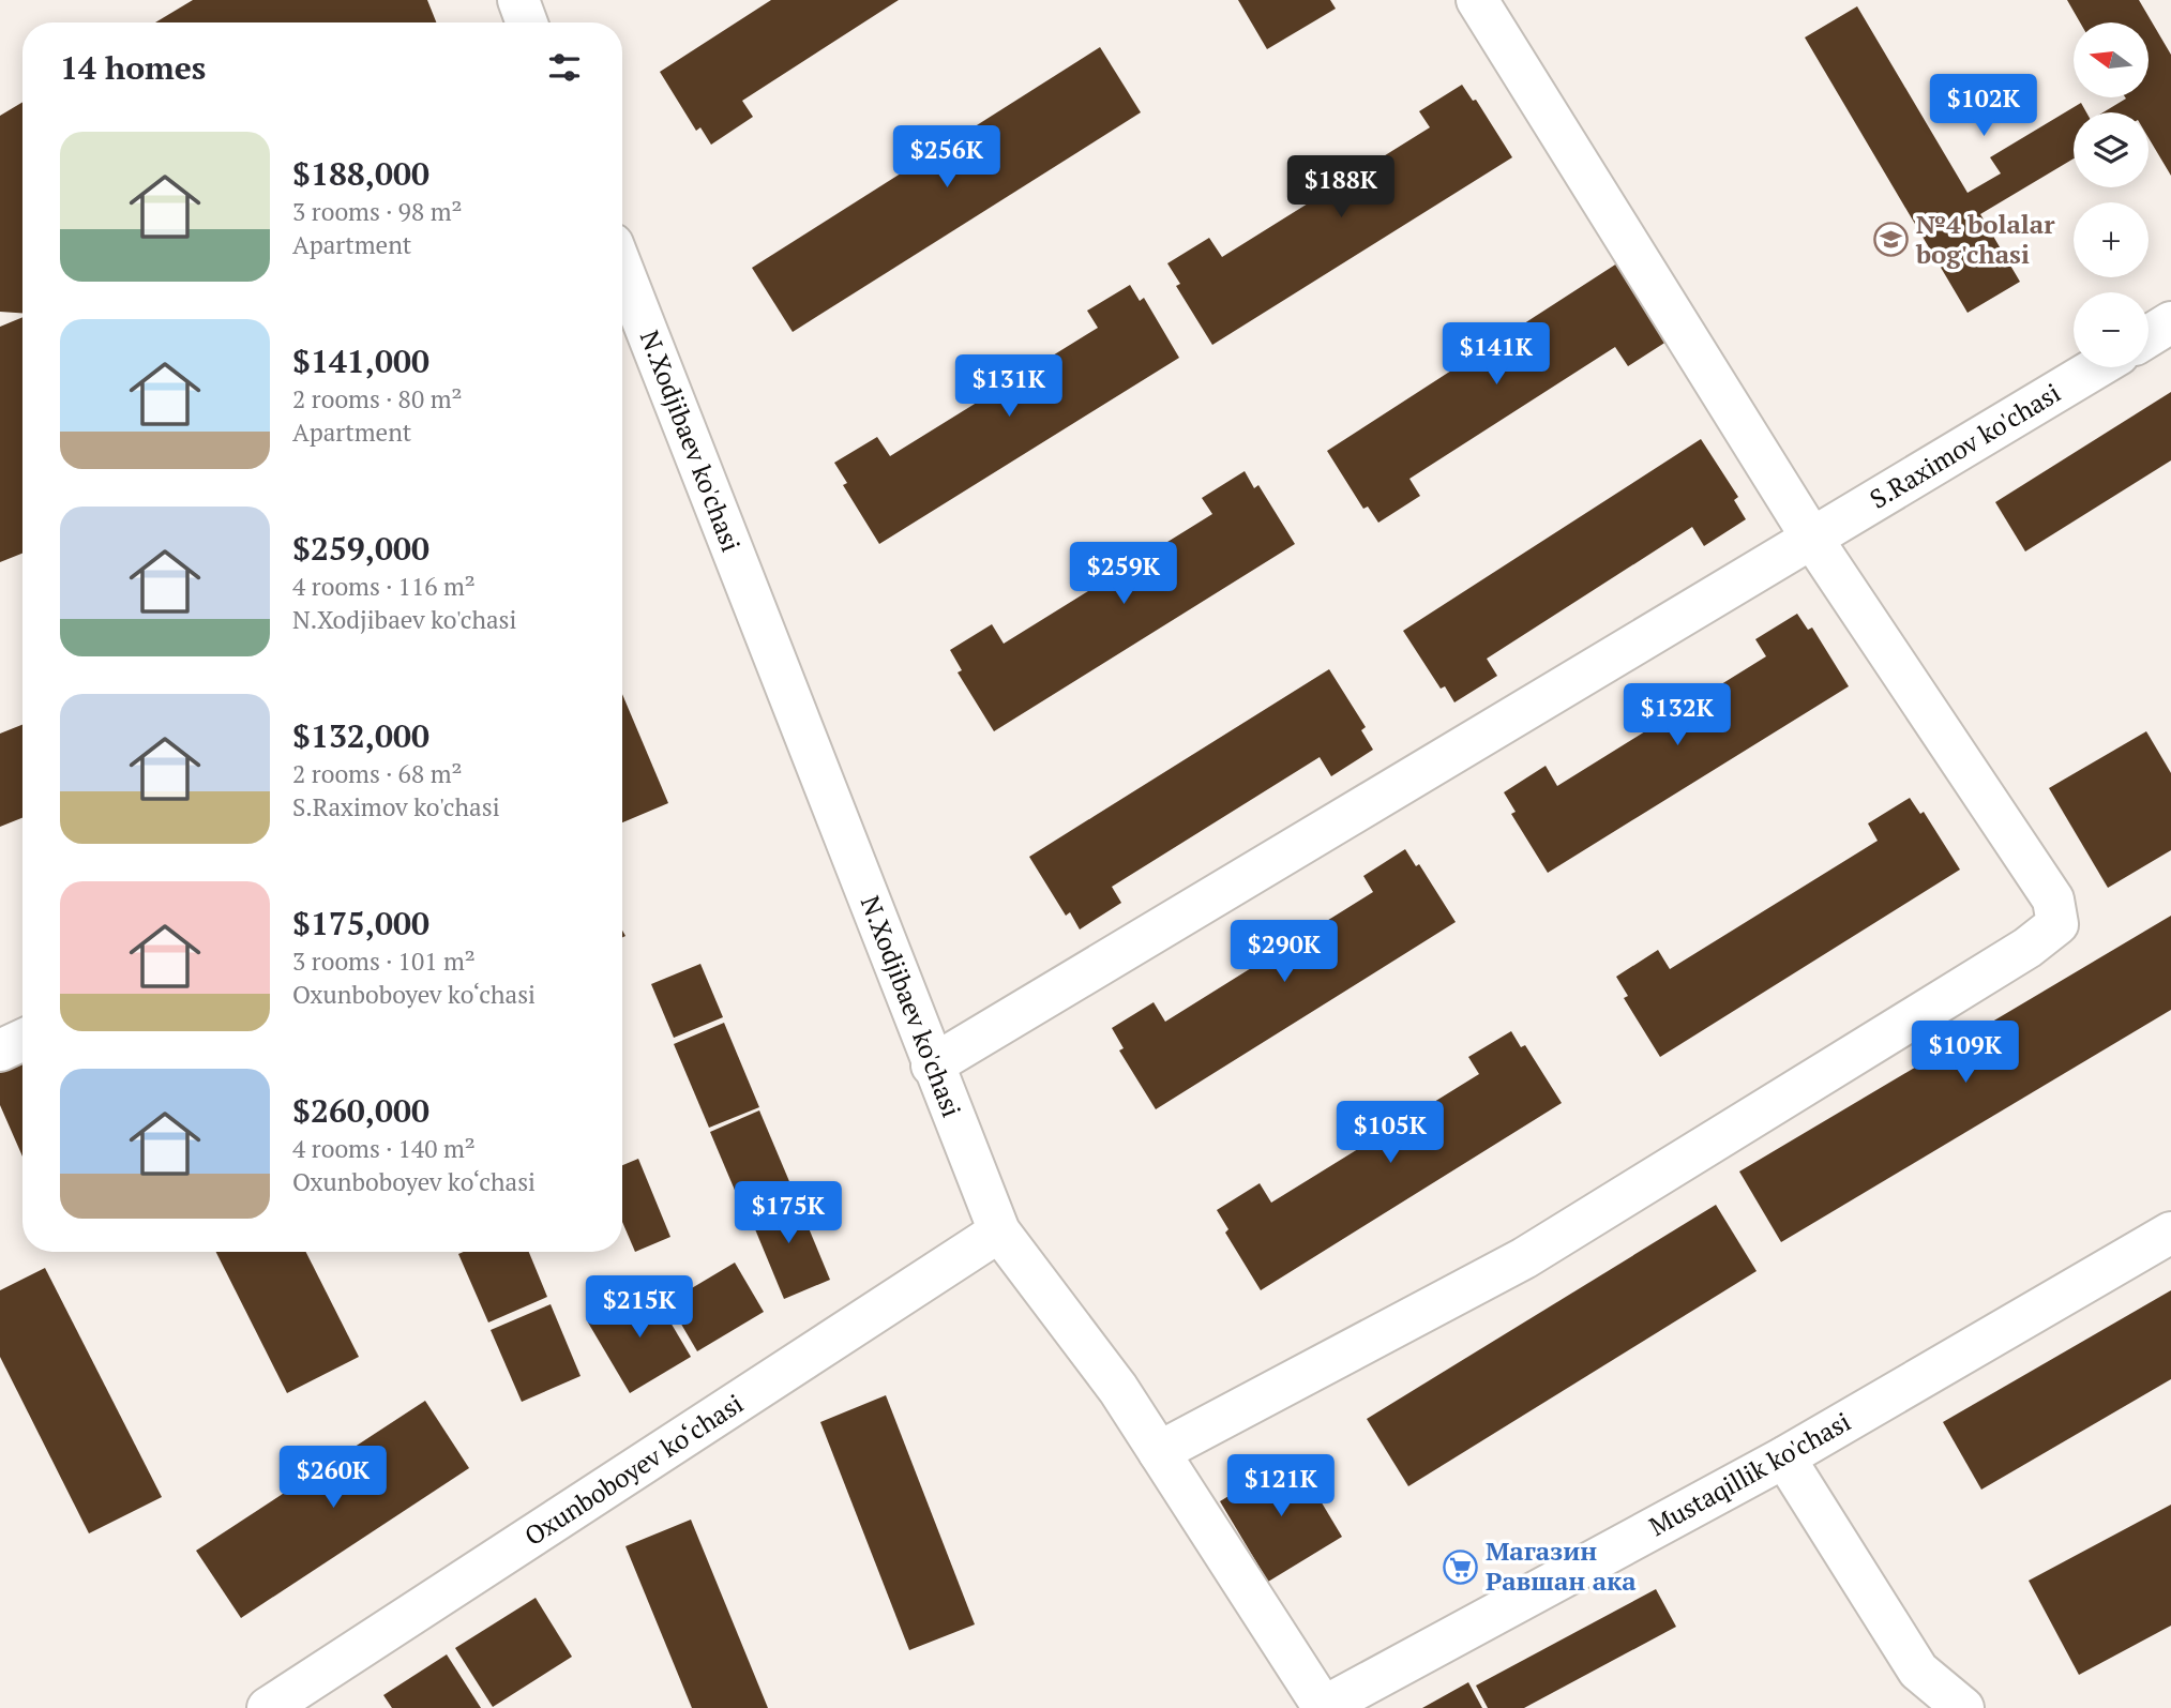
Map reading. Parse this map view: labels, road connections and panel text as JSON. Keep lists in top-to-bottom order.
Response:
{
  "streets": {
    "street": [
      "N.Xodjibaev ko'chasi",
      "S.Raximov ko'chasi",
      "Oxunboboyev ko‘chasi",
      "Mustaqillik ko'chasi"
    ]
  },
  "crossings": [
    ["N.Xodjibaev ko'chasi", "S.Raximov ko'chasi"],
    ["N.Xodjibaev ko'chasi", "Oxunboboyev ko‘chasi"],
    ["N.Xodjibaev ko'chasi", "Mustaqillik ko'chasi"]
  ],
  "places": {
    "school or university": ["№4 bolalar bog'chasi"],
    "supermarket": ["Магазин Равшан ака"]
  },
  "north": "left",
  "page": {
    "map_buttons": ["+", "−"],
    "heading": "14 homes",
    "price": [
      "$102K",
      "$256K",
      "$188K",
      "$141K",
      "$131K",
      "$259K",
      "$132K",
      "$290K",
      "$109K",
      "$105K",
      "$175K",
      "$215K",
      "$260K",
      "$121K"
    ],
    "list": [
      {
        "name": "$188,000",
        "note": "3 rooms · 98 m² · Apartment"
      },
      {
        "name": "$141,000",
        "note": "2 rooms · 80 m² · Apartment"
      },
      {
        "name": "$259,000",
        "note": "4 rooms · 116 m² · N.Xodjibaev ko'chasi"
      },
      {
        "name": "$132,000",
        "note": "2 rooms · 68 m² · S.Raximov ko'chasi"
      },
      {
        "name": "$175,000",
        "note": "3 rooms · 101 m² · Oxunboboyev ko‘chasi"
      },
      {
        "name": "$260,000",
        "note": "4 rooms · 140 m² · Oxunboboyev ko‘chasi"
      }
    ]
  }
}
